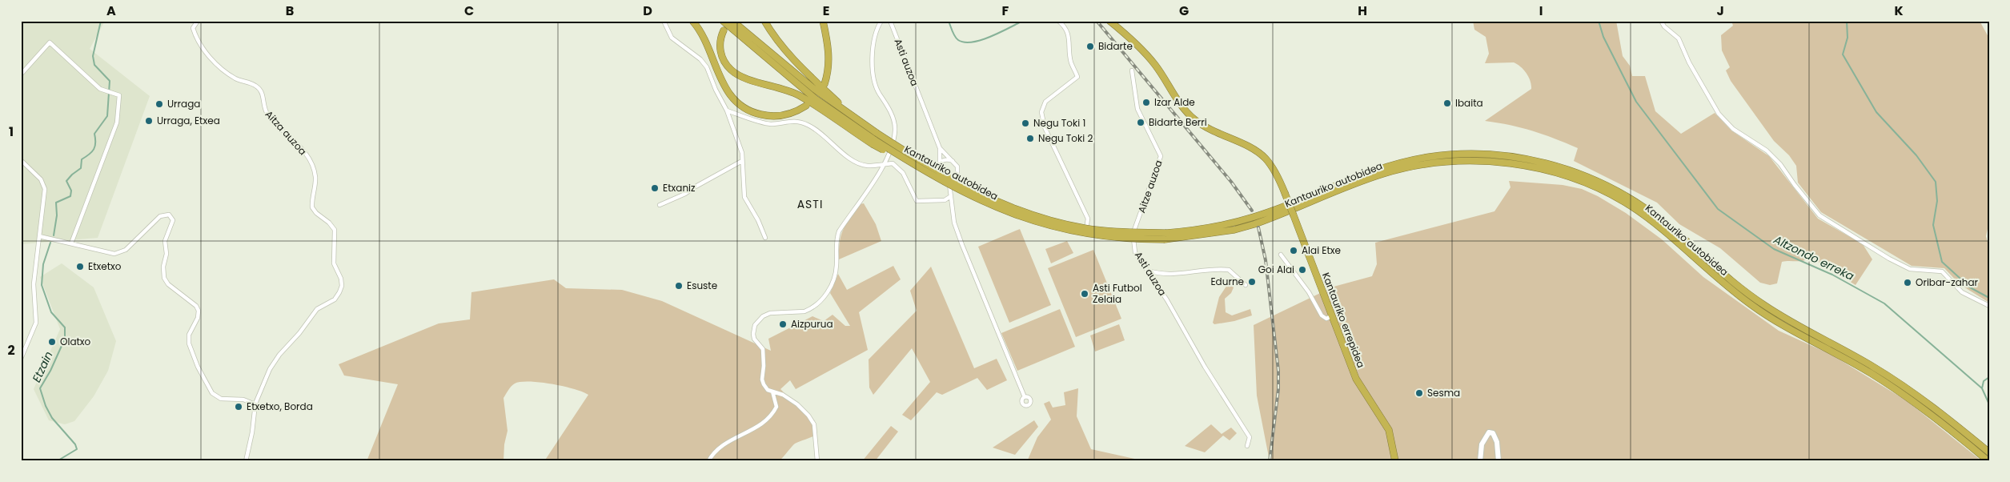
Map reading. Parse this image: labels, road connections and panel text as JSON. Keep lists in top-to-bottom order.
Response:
{
  "streets": {
    "highway": ["Kantauriko autobidea", "Kantauriko errepidea"],
    "street": ["Asti auzoa", "Aitza auzoa", "Aitze auzoa"]
  },
  "crossings": [
    ["Asti auzoa", "Aitze auzoa"]
  ],
  "districts": ["ASTI"],
  "water": ["Altzondo erreka", "Etzain"],
  "places": [
    "Bidarte",
    "Izar Alde",
    "Ibaita",
    "Urraga",
    "Urraga, Etxea",
    "Bidarte Berri",
    "Negu Toki 1",
    "Negu Toki 2",
    "Etxaniz",
    "Alai Etxe",
    "Etxetxo",
    "Goi Alai",
    "Edurne",
    "Oribar-zahar",
    "Esuste",
    "Asti Futbol Zelaia",
    "Aizpurua",
    "Olatxo",
    "Sesma",
    "Etxetxo, Borda"
  ],
  "grid": {
    "columns": [
      "A",
      "B",
      "C",
      "D",
      "E",
      "F",
      "G",
      "H",
      "I",
      "J",
      "K"
    ],
    "rows": ["1", "2"]
  }
}
